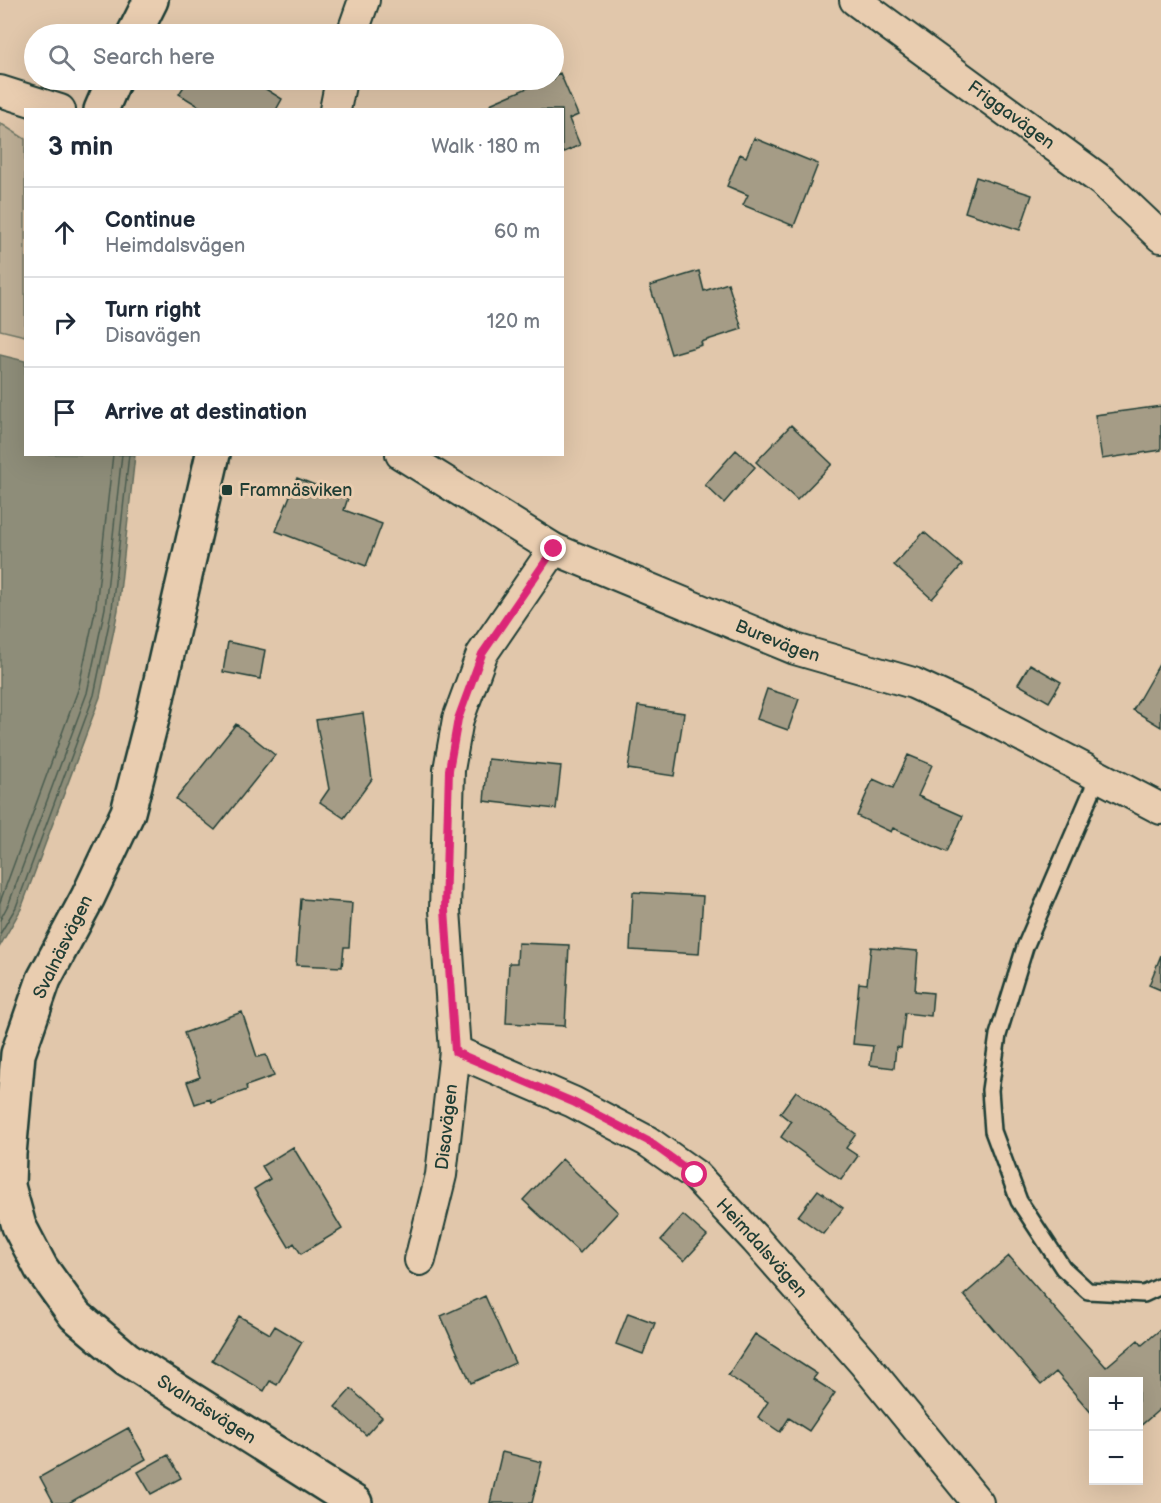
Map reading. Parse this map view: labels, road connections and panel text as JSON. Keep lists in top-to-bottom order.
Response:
{
  "streets": {
    "street": [
      "Friggavägen",
      "Burevägen",
      "Svalnäsvägen",
      "Disavägen",
      "Heimdalsvägen"
    ]
  },
  "crossings": [
    ["Burevägen", "Disavägen"],
    ["Disavägen", "Heimdalsvägen"]
  ],
  "places": {
    "transit": ["Framnäsviken"]
  },
  "page": {
    "search": "Search here",
    "heading": ["3 min", "Walk · 180 m"],
    "list": [
      ["Continue", "Heimdalsvägen", "60 m"],
      ["Turn right", "Disavägen", "120 m"],
      "Arrive at destination"
    ],
    "map_buttons": ["+", "−"]
  }
}
